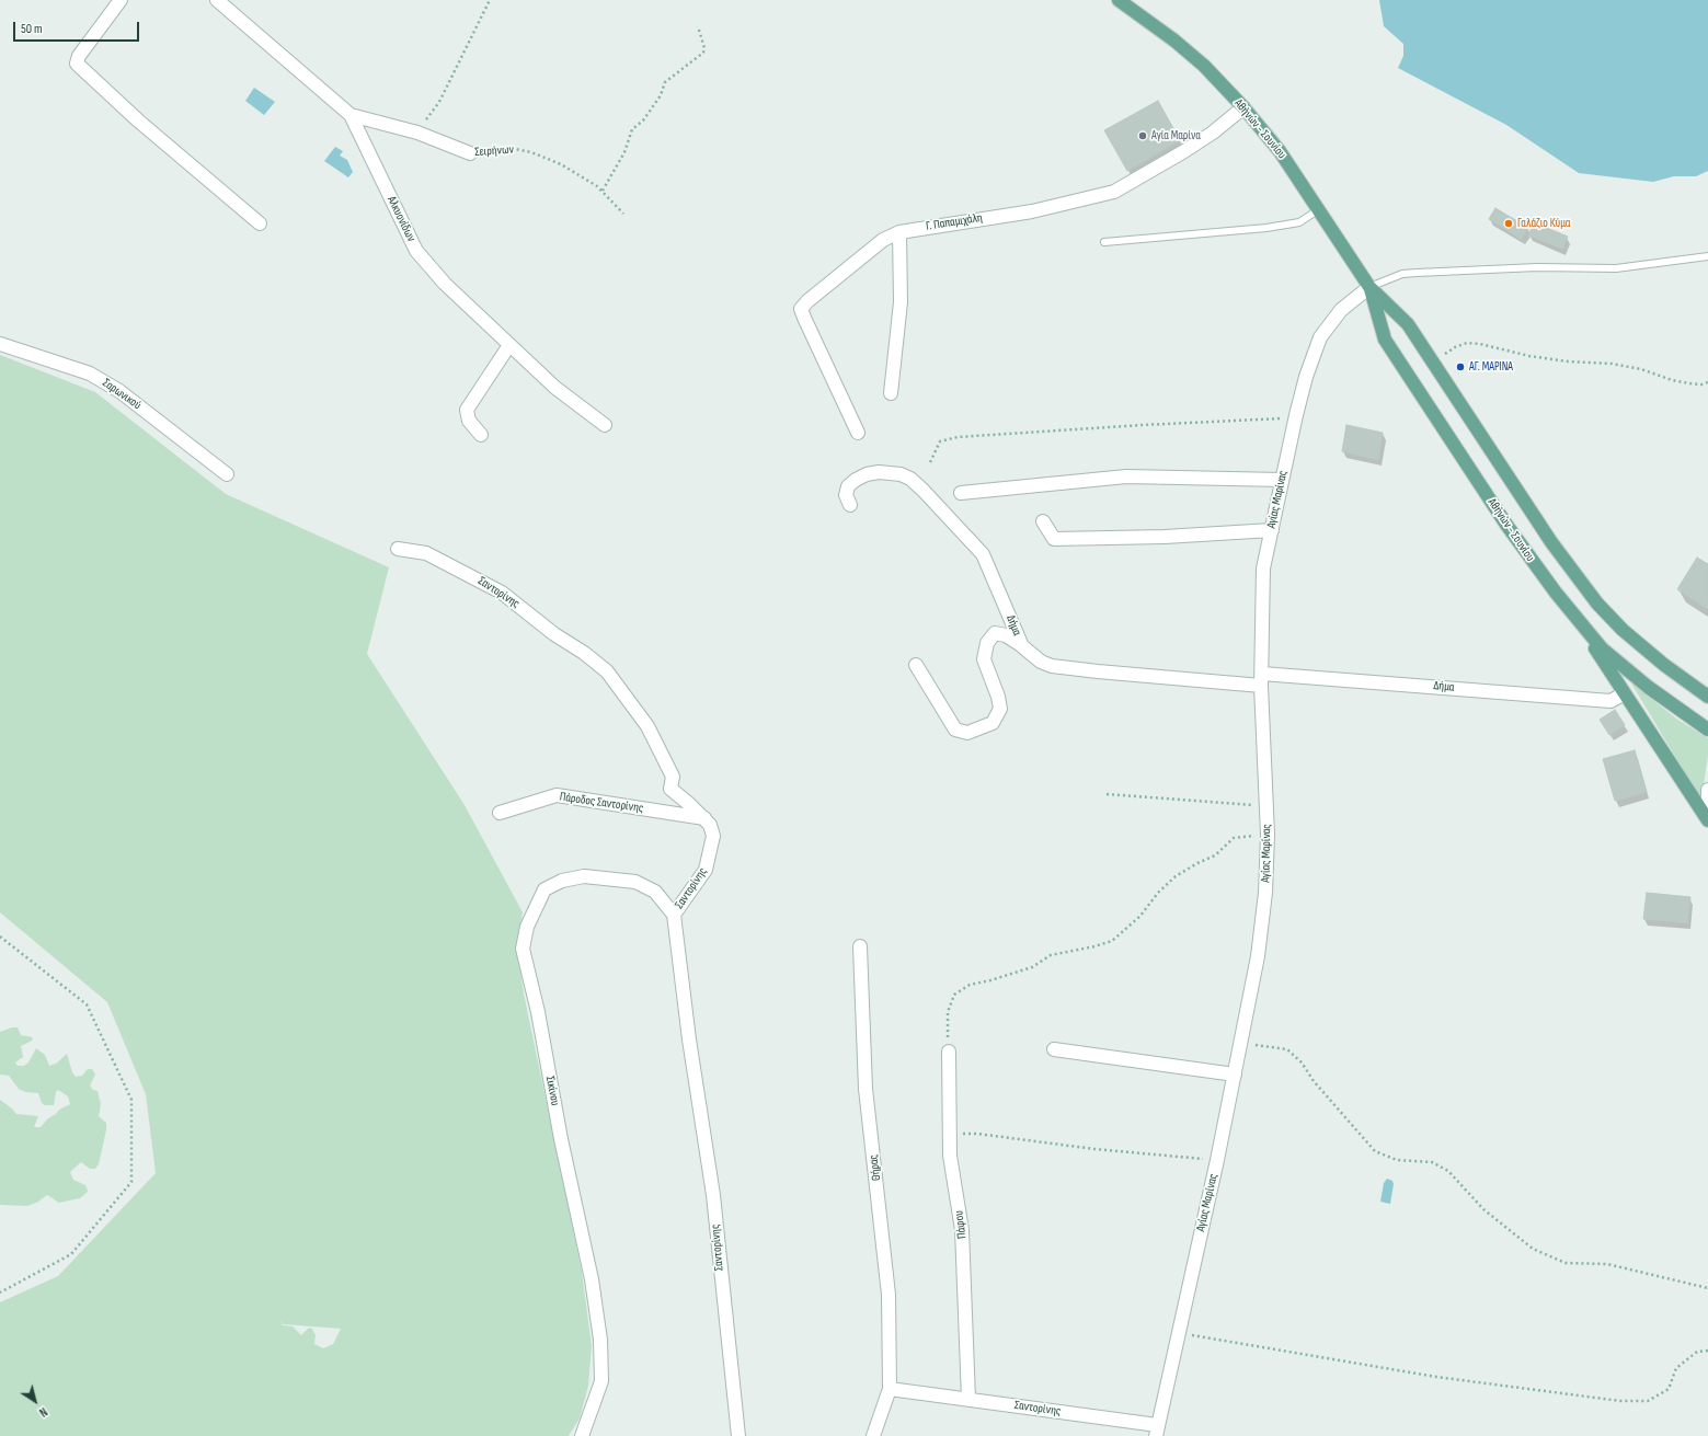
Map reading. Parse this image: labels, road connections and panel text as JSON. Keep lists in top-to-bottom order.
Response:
{
  "streets": {
    "main road": ["Αθήνών - Σουνίου"],
    "street": [
      "Σειρήνων",
      "Αλκυονίδων",
      "Γ. Παπαμιχάλη",
      "Σαρωνικού",
      "Αγίας Μαρίνας",
      "Σαντορίνης",
      "Δήμα",
      "Πάροδος Σαντορίνης",
      "Σικίνου",
      "Θήρας",
      "Πάφου"
    ]
  },
  "crossings": [
    ["Αθήνών - Σουνίου", "Γ. Παπαμιχάλη"],
    ["Αθήνών - Σουνίου", "Αγίας Μαρίνας"],
    ["Σειρήνων", "Αλκυονίδων"],
    ["Αγίας Μαρίνας", "Σαντορίνης"],
    ["Αγίας Μαρίνας", "Δήμα"],
    ["Σαντορίνης", "Πάροδος Σαντορίνης"],
    ["Σαντορίνης", "Σικίνου"],
    ["Σαντορίνης", "Θήρας"],
    ["Σαντορίνης", "Πάφου"]
  ],
  "places": ["Αγία Μαρίνα", "Γαλάζιο Κύμα", "ΑΓ. ΜΑΡΙΝΑ"],
  "scale_bar": "50 m",
  "north": "bottom right"
}
